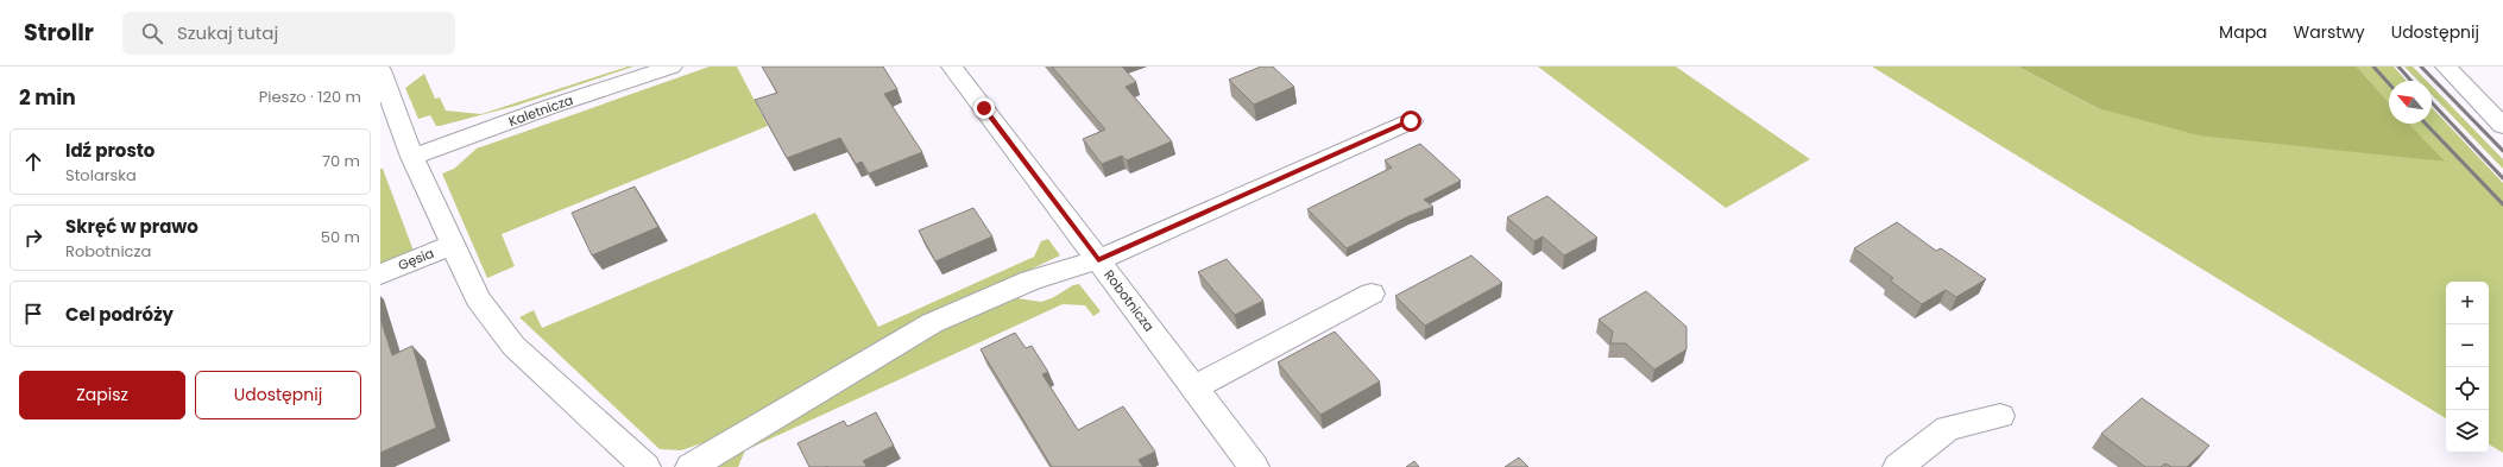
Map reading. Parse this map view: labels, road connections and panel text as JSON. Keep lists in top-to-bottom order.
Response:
{
  "streets": {
    "street": ["Kaletnicza", "Gęsia", "Robotnicza"]
  },
  "north": "top left",
  "page": {
    "header": "Strollr",
    "search": "Szukaj tutaj",
    "nav": ["Mapa", "Warstwy", "Udostępnij"],
    "heading": ["2 min", "Pieszo · 120 m"],
    "list": [
      ["Idź prosto", "Stolarska", "70 m"],
      ["Skręć w prawo", "Robotnicza", "50 m"],
      "Cel podróży"
    ],
    "map_buttons": ["+", "−"],
    "buttons": ["Zapisz", "Udostępnij"]
  }
}
